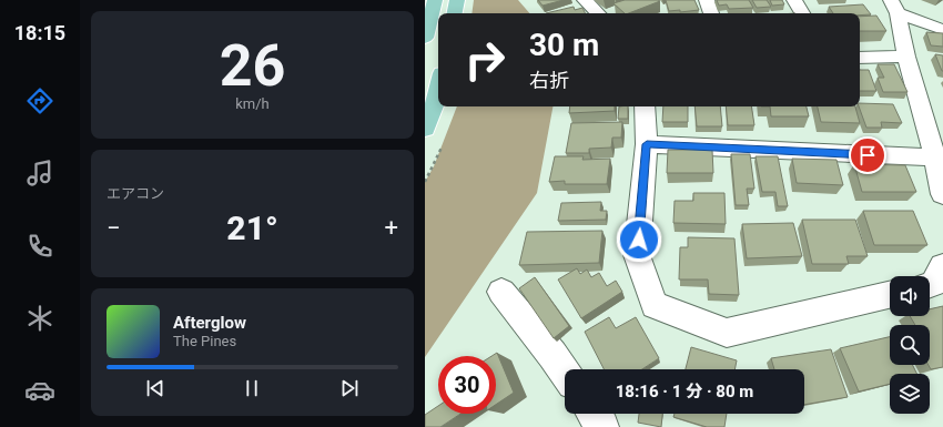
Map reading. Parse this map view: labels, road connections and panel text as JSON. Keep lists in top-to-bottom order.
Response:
{
  "page": {
    "tabs": "18:15",
    "tile": [
      ["26", "km/h"],
      "エアコン"
    ],
    "turn": ["30 m", "右折"],
    "heat": ["−", "21°", "+"],
    "song": ["Afterglow", "The Pines"],
    "limit": "30",
    "trip": "18:16 · 1 分 · 80 m"
  }
}
